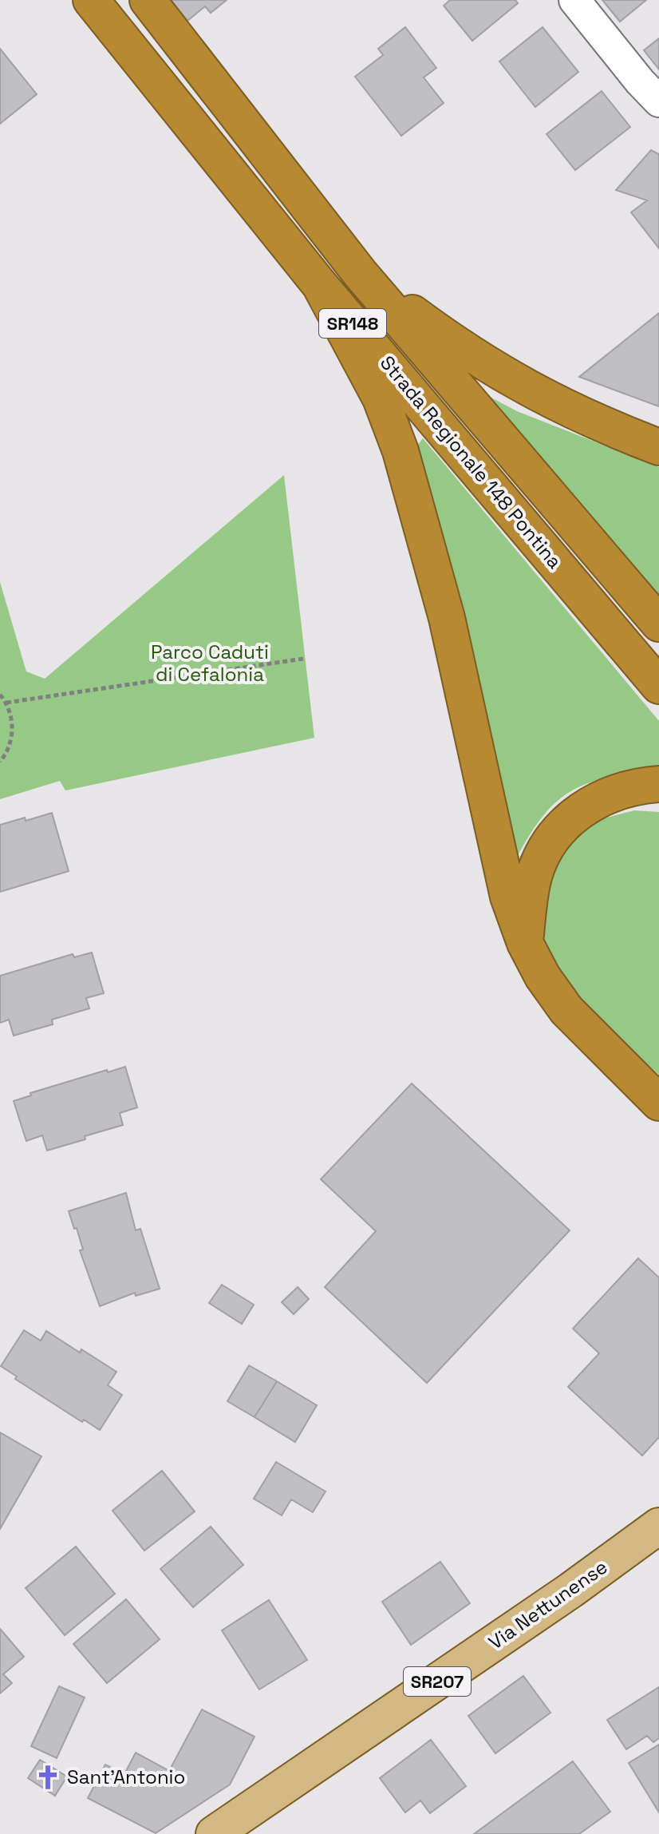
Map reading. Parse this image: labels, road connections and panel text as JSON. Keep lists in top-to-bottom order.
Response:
{
  "streets": {
    "highway": ["SR148", "Strada Regionale 148 Pontina"],
    "main road": ["Via Nettunense", "SR207"]
  },
  "parks": ["Parco Caduti di Cefalonia"],
  "places": {
    "church": ["Sant'Antonio"]
  }
}
